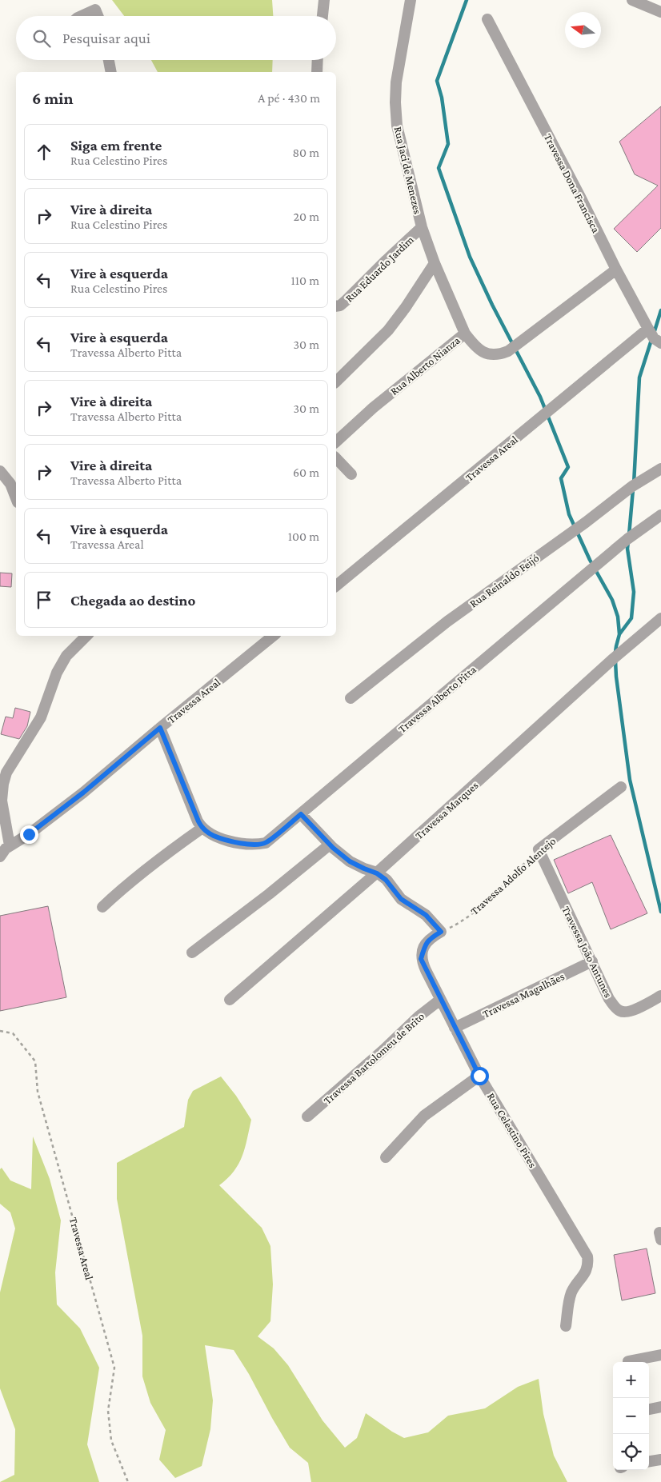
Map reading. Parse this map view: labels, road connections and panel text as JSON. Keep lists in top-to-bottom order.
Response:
{
  "streets": {
    "street": [
      "Rua Jaci de Menezes",
      "Travessa Dona Francisca",
      "Rua Eduardo Jardim",
      "Rua Alberto Nianza",
      "Travessa Areal",
      "Rua Reinaldo Feijó",
      "Travessa Alberto Pitta",
      "Travessa Marques",
      "Travessa Adolfo Alentejo",
      "Travessa João Antunes",
      "Travessa Magalhães",
      "Travessa Bartolomeu de Brito",
      "Rua Celestino Pires"
    ]
  },
  "crossings": [
    ["Rua Jaci de Menezes", "Rua Eduardo Jardim"],
    ["Rua Jaci de Menezes", "Rua Alberto Nianza"],
    ["Travessa Dona Francisca", "Rua Alberto Nianza"],
    ["Travessa Dona Francisca", "Travessa Areal"],
    ["Travessa Adolfo Alentejo", "Travessa João Antunes"],
    ["Travessa Adolfo Alentejo", "Rua Celestino Pires"],
    ["Travessa João Antunes", "Travessa Magalhães"],
    ["Travessa Magalhães", "Rua Celestino Pires"],
    ["Travessa Bartolomeu de Brito", "Rua Celestino Pires"]
  ],
  "north": "left",
  "page": {
    "search": "Pesquisar aqui",
    "heading": ["6 min", "A pé · 430 m"],
    "list": [
      ["Siga em frente", "Rua Celestino Pires", "80 m"],
      ["Vire à direita", "Rua Celestino Pires", "20 m"],
      ["Vire à esquerda", "Rua Celestino Pires", "110 m"],
      ["Vire à esquerda", "Travessa Alberto Pitta", "30 m"],
      ["Vire à direita", "Travessa Alberto Pitta", "30 m"],
      ["Vire à direita", "Travessa Alberto Pitta", "60 m"],
      ["Vire à esquerda", "Travessa Areal", "100 m"],
      "Chegada ao destino"
    ],
    "map_buttons": ["+", "−"]
  }
}
